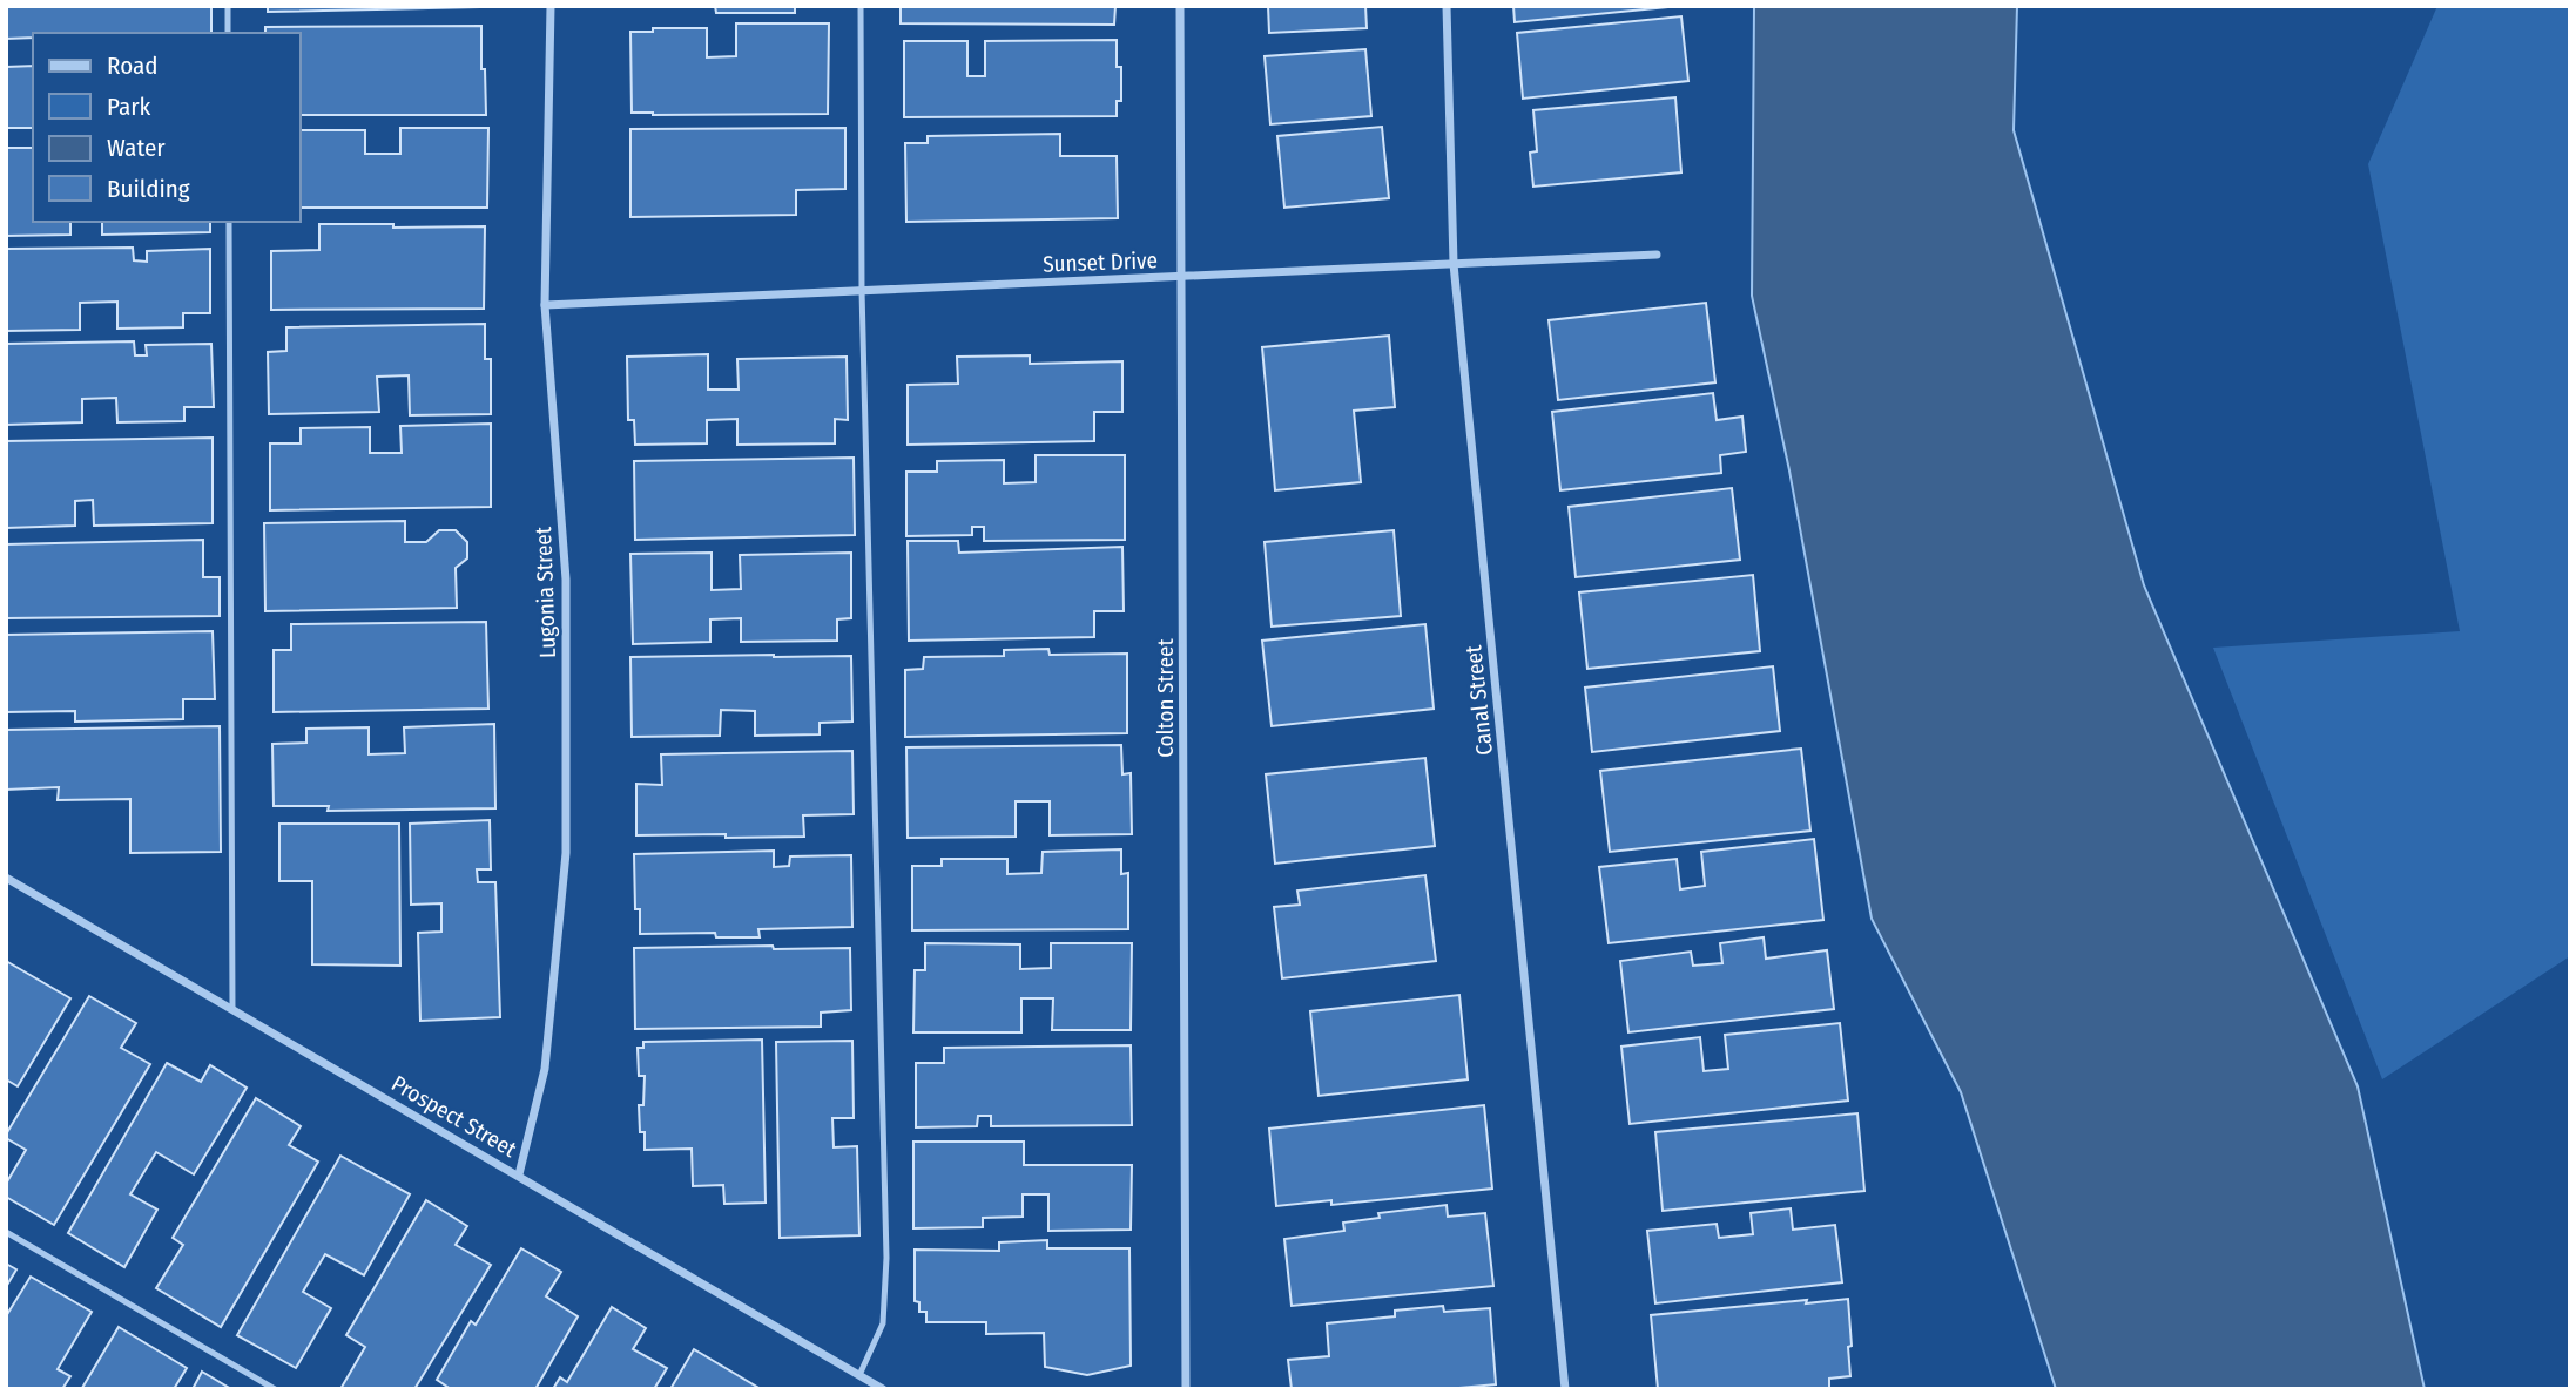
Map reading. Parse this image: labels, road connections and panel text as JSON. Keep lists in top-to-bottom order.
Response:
{
  "streets": {
    "street": [
      "Sunset Drive",
      "Lugonia Street",
      "Colton Street",
      "Canal Street",
      "Prospect Street"
    ]
  },
  "crossings": [
    ["Sunset Drive", "Lugonia Street"],
    ["Sunset Drive", "Colton Street"],
    ["Sunset Drive", "Canal Street"],
    ["Lugonia Street", "Prospect Street"]
  ],
  "legend": [
    "Road",
    "Park",
    "Water",
    "Building"
  ]
}
